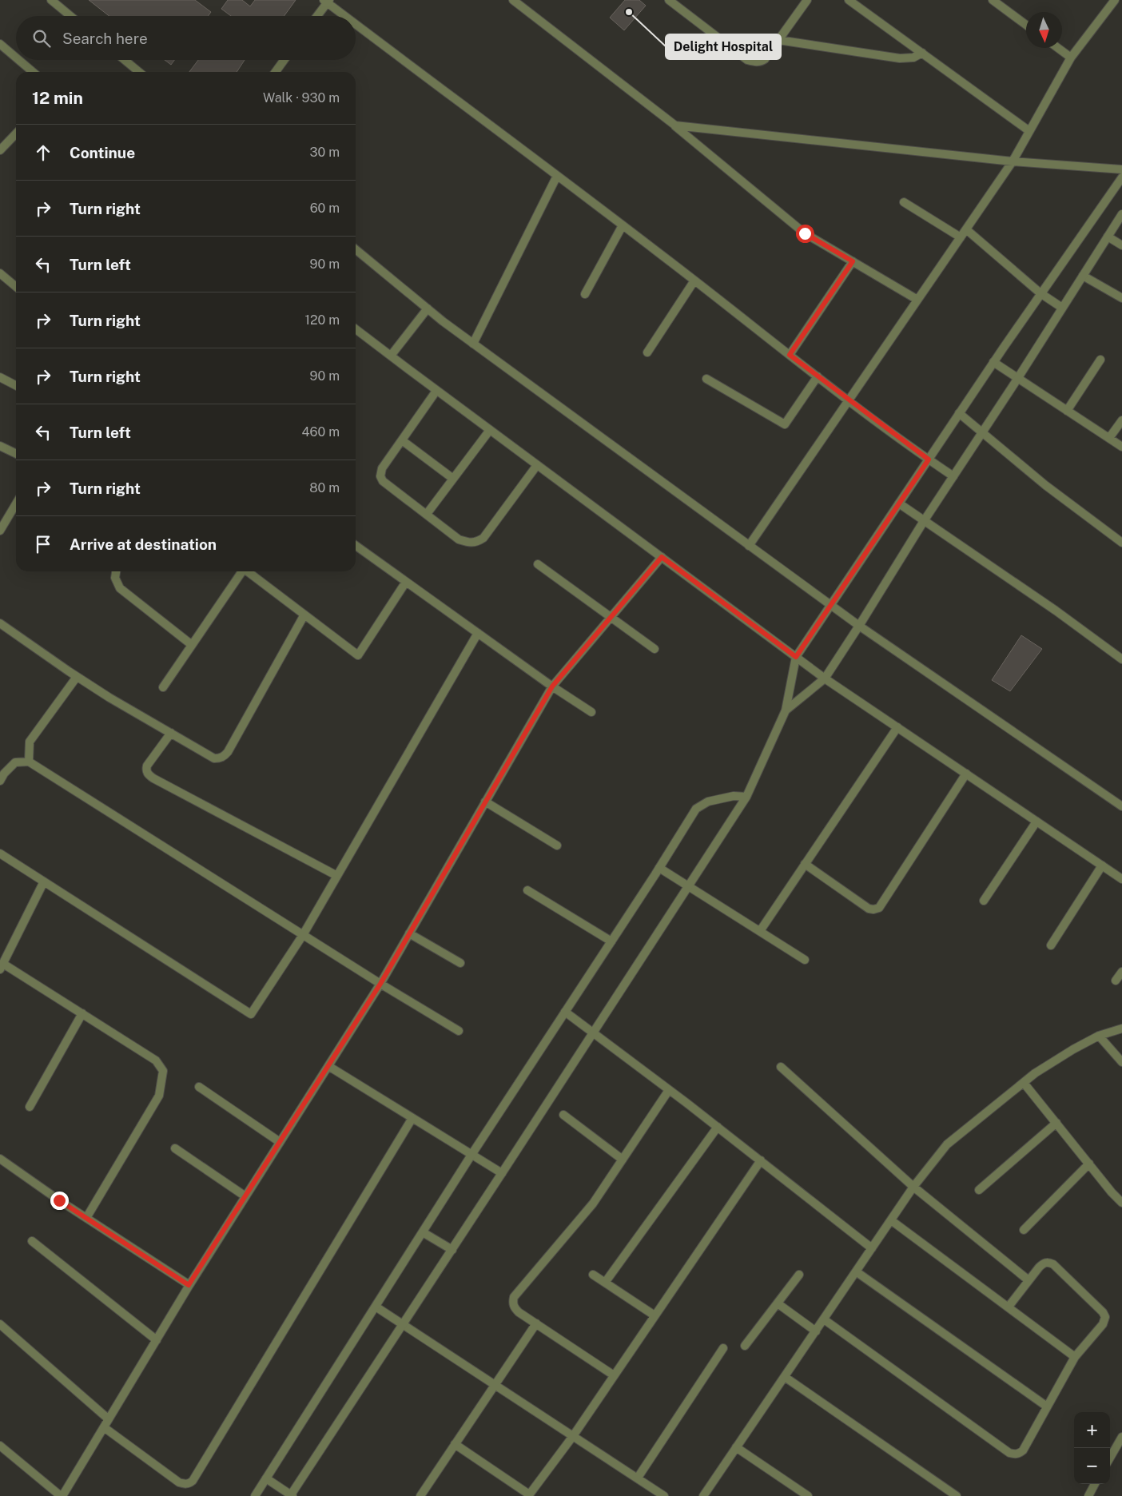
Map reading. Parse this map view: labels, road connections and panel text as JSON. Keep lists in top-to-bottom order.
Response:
{
  "places": ["Delight Hospital"],
  "north": "bottom",
  "page": {
    "search": "Search here",
    "heading": ["12 min", "Walk · 930 m"],
    "list": [
      ["Continue", "30 m"],
      ["Turn right", "60 m"],
      ["Turn left", "90 m"],
      ["Turn right", "120 m"],
      ["Turn right", "90 m"],
      ["Turn left", "460 m"],
      ["Turn right", "80 m"],
      "Arrive at destination"
    ],
    "map_buttons": ["+", "−"]
  }
}
